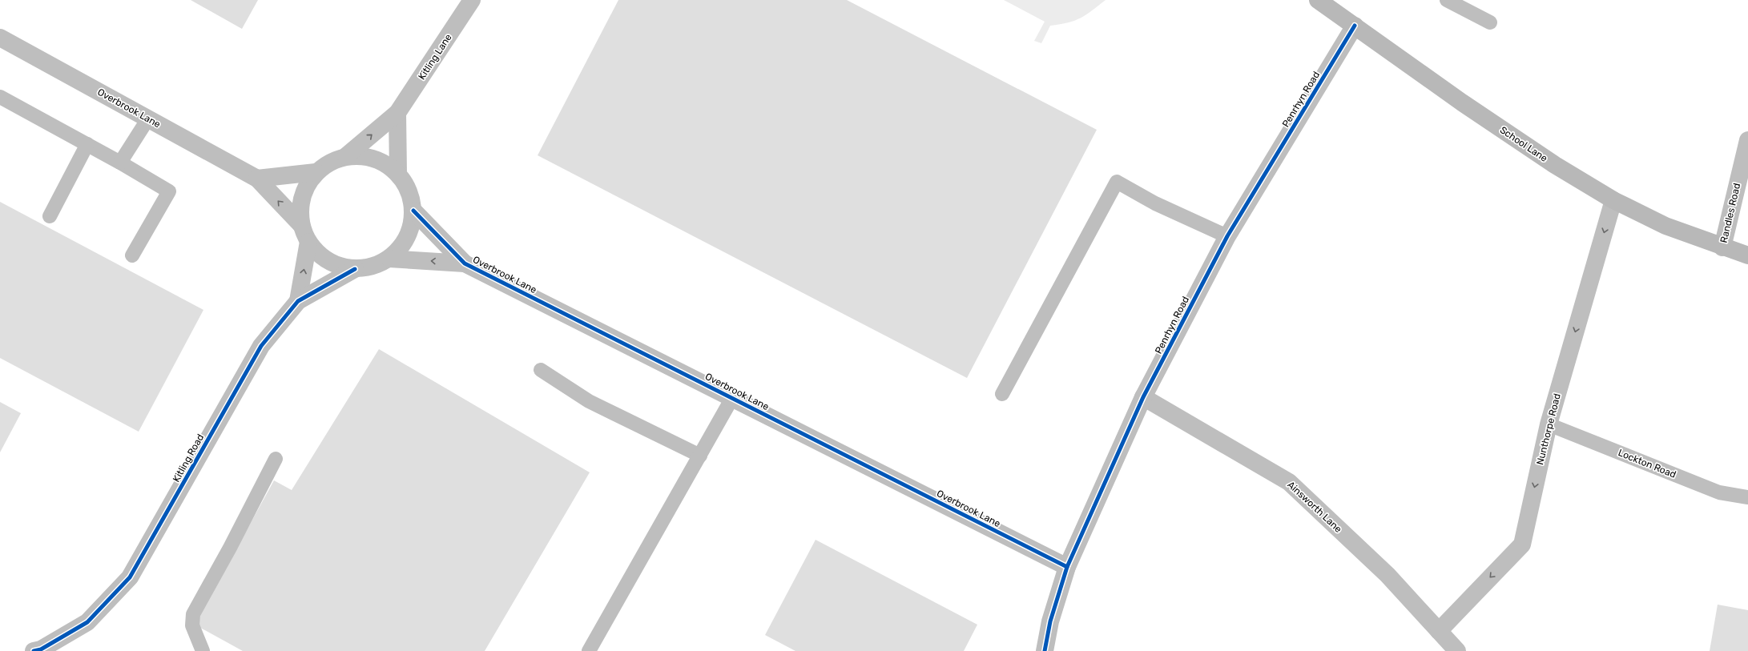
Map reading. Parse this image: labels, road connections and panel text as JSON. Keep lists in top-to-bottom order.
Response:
{
  "streets": {
    "main road": ["School Lane"],
    "street": [
      "Kitling Lane",
      "Penrhyn Road",
      "Overbrook Lane",
      "Randles Road",
      "Nunthorpe Road",
      "Kitling Road",
      "Ainsworth Lane"
    ],
    "lane": ["Lockton Road"]
  },
  "crossings": [
    ["Kitling Lane", "Overbrook Lane"],
    ["Kitling Lane", "Kitling Road"],
    ["Penrhyn Road", "Overbrook Lane"],
    ["Penrhyn Road", "School Lane"],
    ["Penrhyn Road", "Ainsworth Lane"],
    ["Overbrook Lane", "Kitling Road"],
    ["School Lane", "Randles Road"],
    ["School Lane", "Nunthorpe Road"],
    ["Nunthorpe Road", "Lockton Road"],
    ["Nunthorpe Road", "Ainsworth Lane"]
  ],
  "one_way": ["Nunthorpe Road"]
}
